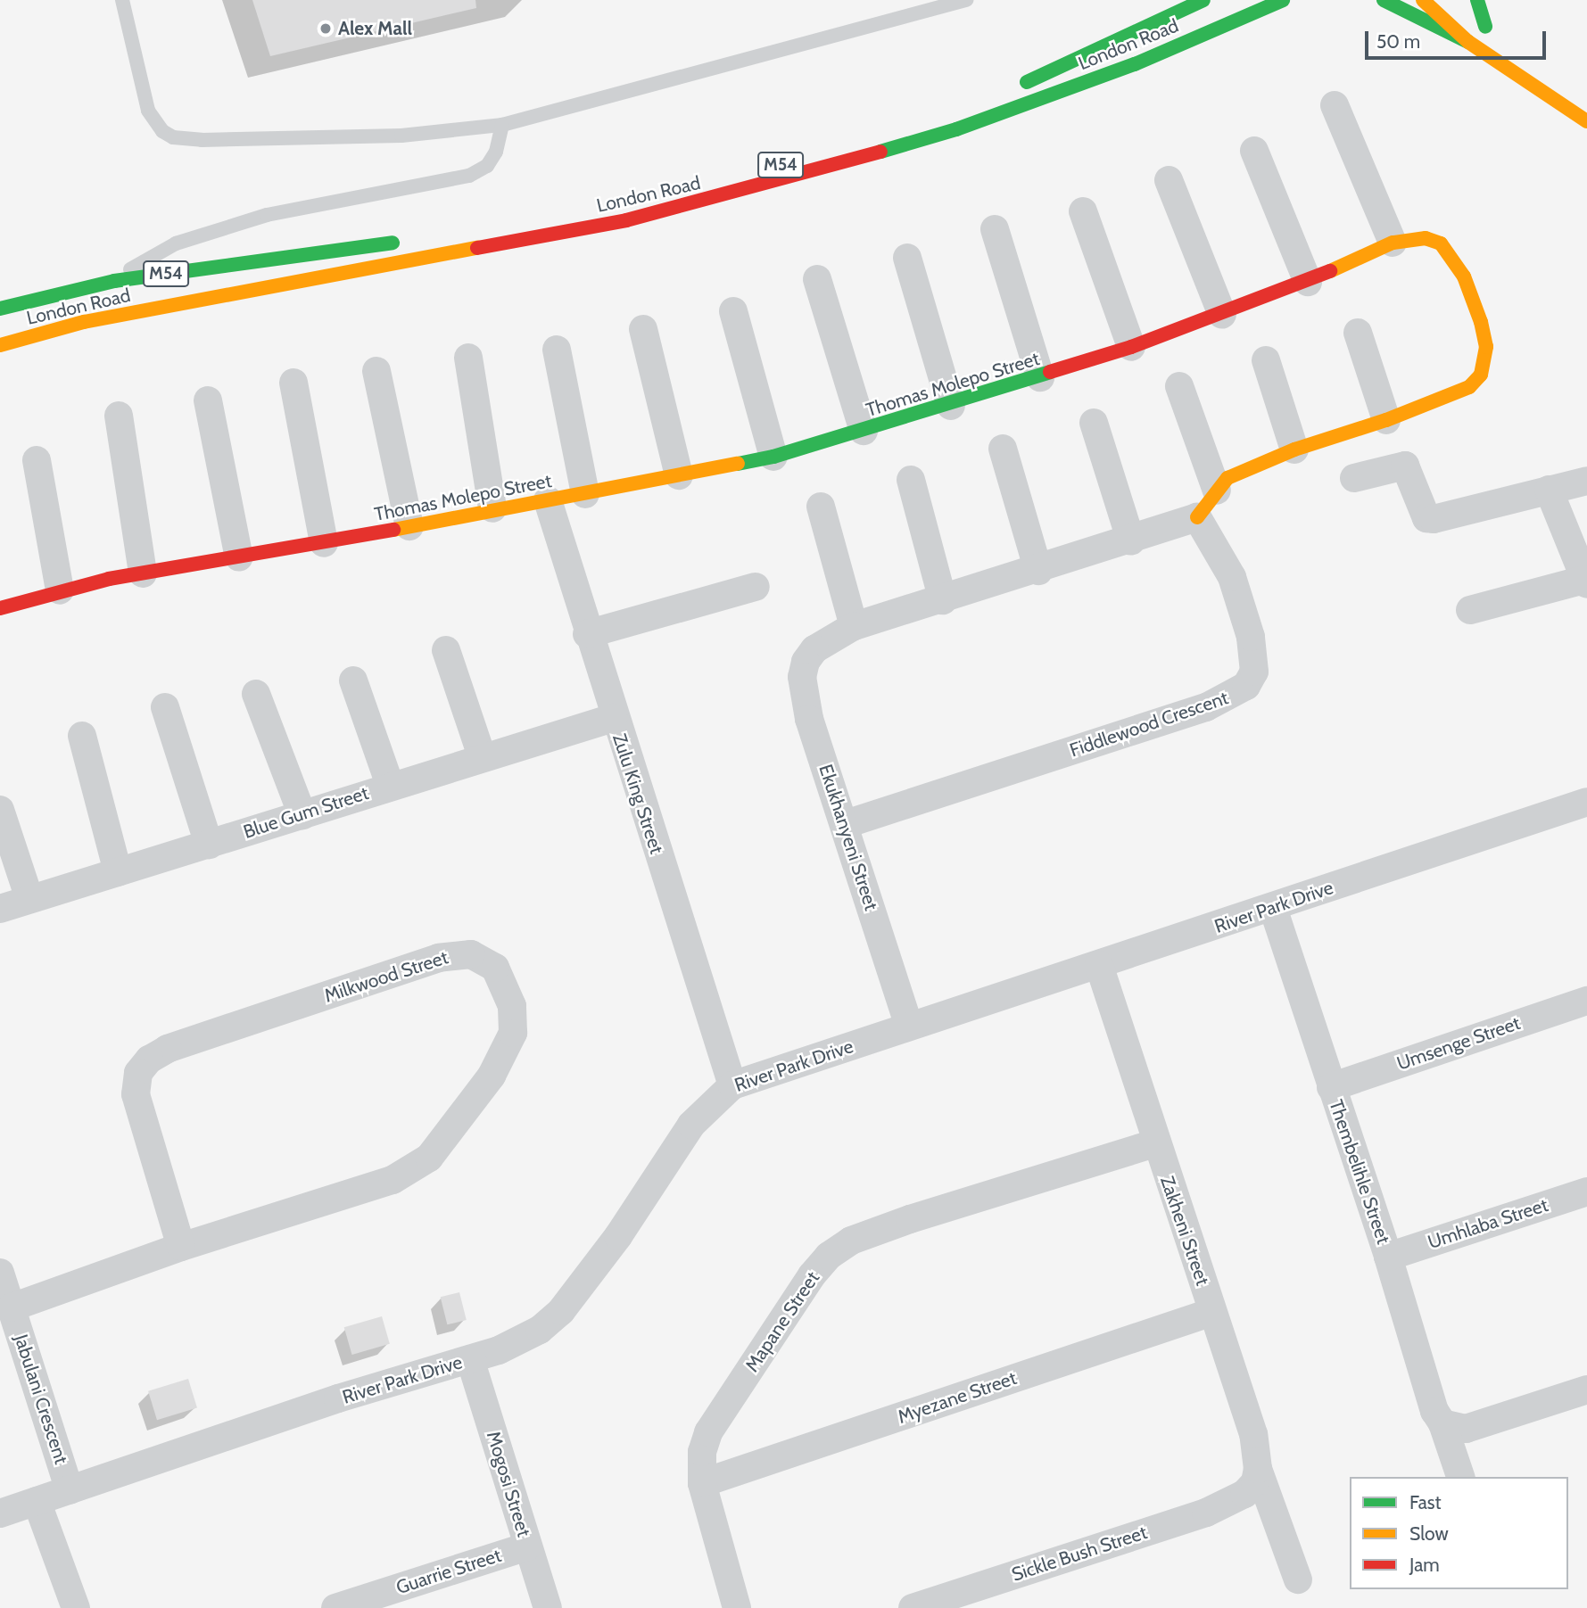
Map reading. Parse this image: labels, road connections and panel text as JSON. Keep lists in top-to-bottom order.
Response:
{
  "streets": {
    "main road": ["London Road", "M54", "Thomas Molepo Street"],
    "street": [
      "Fiddlewood Crescent",
      "Zulu King Street",
      "Blue Gum Street",
      "Ekukhanyeni Street",
      "River Park Drive",
      "Milkwood Street",
      "Umsenge Street",
      "Thembelihle Street",
      "Umhlaba Street",
      "Zakheni Street",
      "Mapane Street",
      "Myezane Street",
      "Jabulani Crescent",
      "Mogosi Street",
      "Sickle Bush Street",
      "Guarrie Street"
    ]
  },
  "crossings": [
    ["Thomas Molepo Street", "Fiddlewood Crescent"],
    ["Thomas Molepo Street", "Zulu King Street"],
    ["Fiddlewood Crescent", "Ekukhanyeni Street"],
    ["Zulu King Street", "Blue Gum Street"],
    ["Zulu King Street", "River Park Drive"],
    ["Ekukhanyeni Street", "River Park Drive"],
    ["River Park Drive", "Thembelihle Street"],
    ["River Park Drive", "Zakheni Street"],
    ["River Park Drive", "Jabulani Crescent"],
    ["River Park Drive", "Mogosi Street"],
    ["Milkwood Street", "Jabulani Crescent"],
    ["Umsenge Street", "Thembelihle Street"],
    ["Thembelihle Street", "Umhlaba Street"],
    ["Zakheni Street", "Mapane Street"],
    ["Zakheni Street", "Myezane Street"],
    ["Zakheni Street", "Sickle Bush Street"],
    ["Mapane Street", "Myezane Street"],
    ["Mogosi Street", "Guarrie Street"]
  ],
  "places": ["Alex Mall"],
  "legend": ["Fast", "Slow", "Jam"],
  "scale_bar": "50 m"
}
